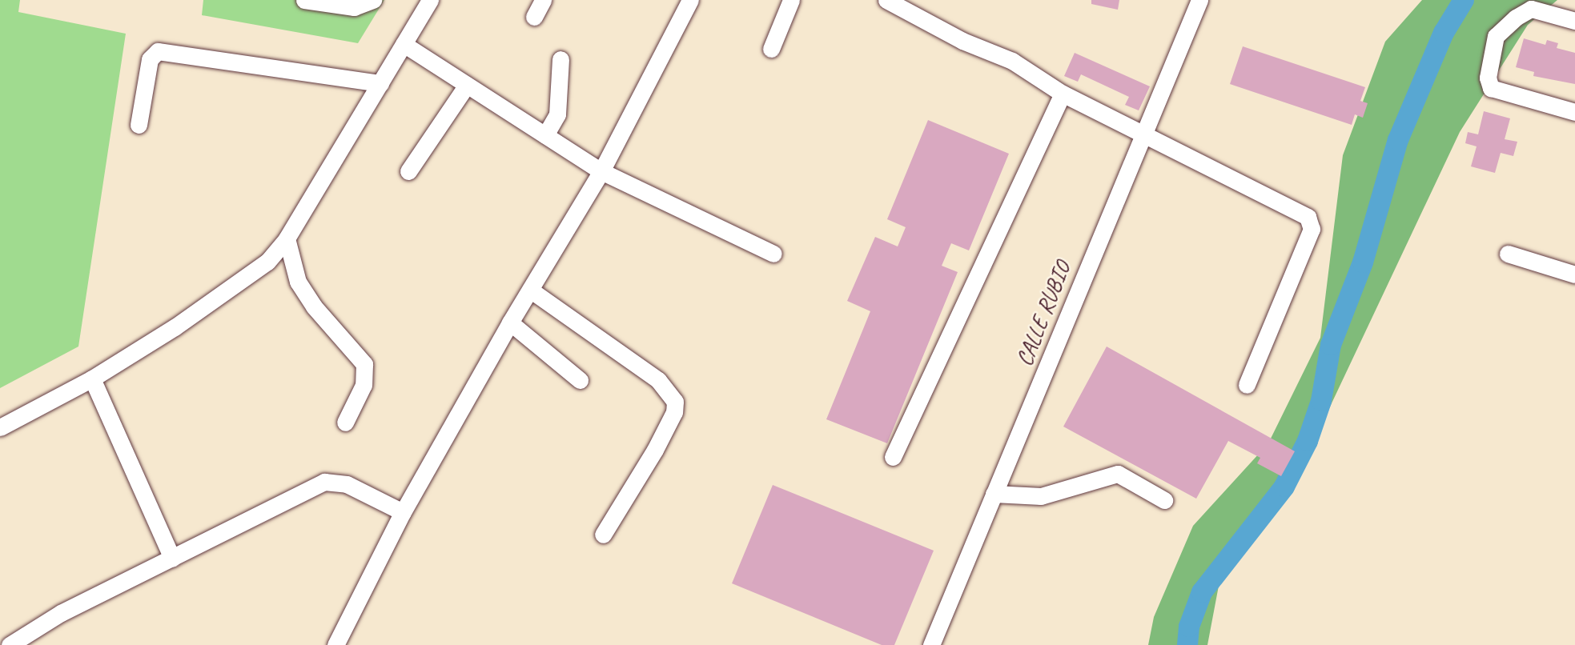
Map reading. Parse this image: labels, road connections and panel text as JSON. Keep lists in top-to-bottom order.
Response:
{
  "streets": {
    "street": ["CALLE RUBIO"]
  }
}
